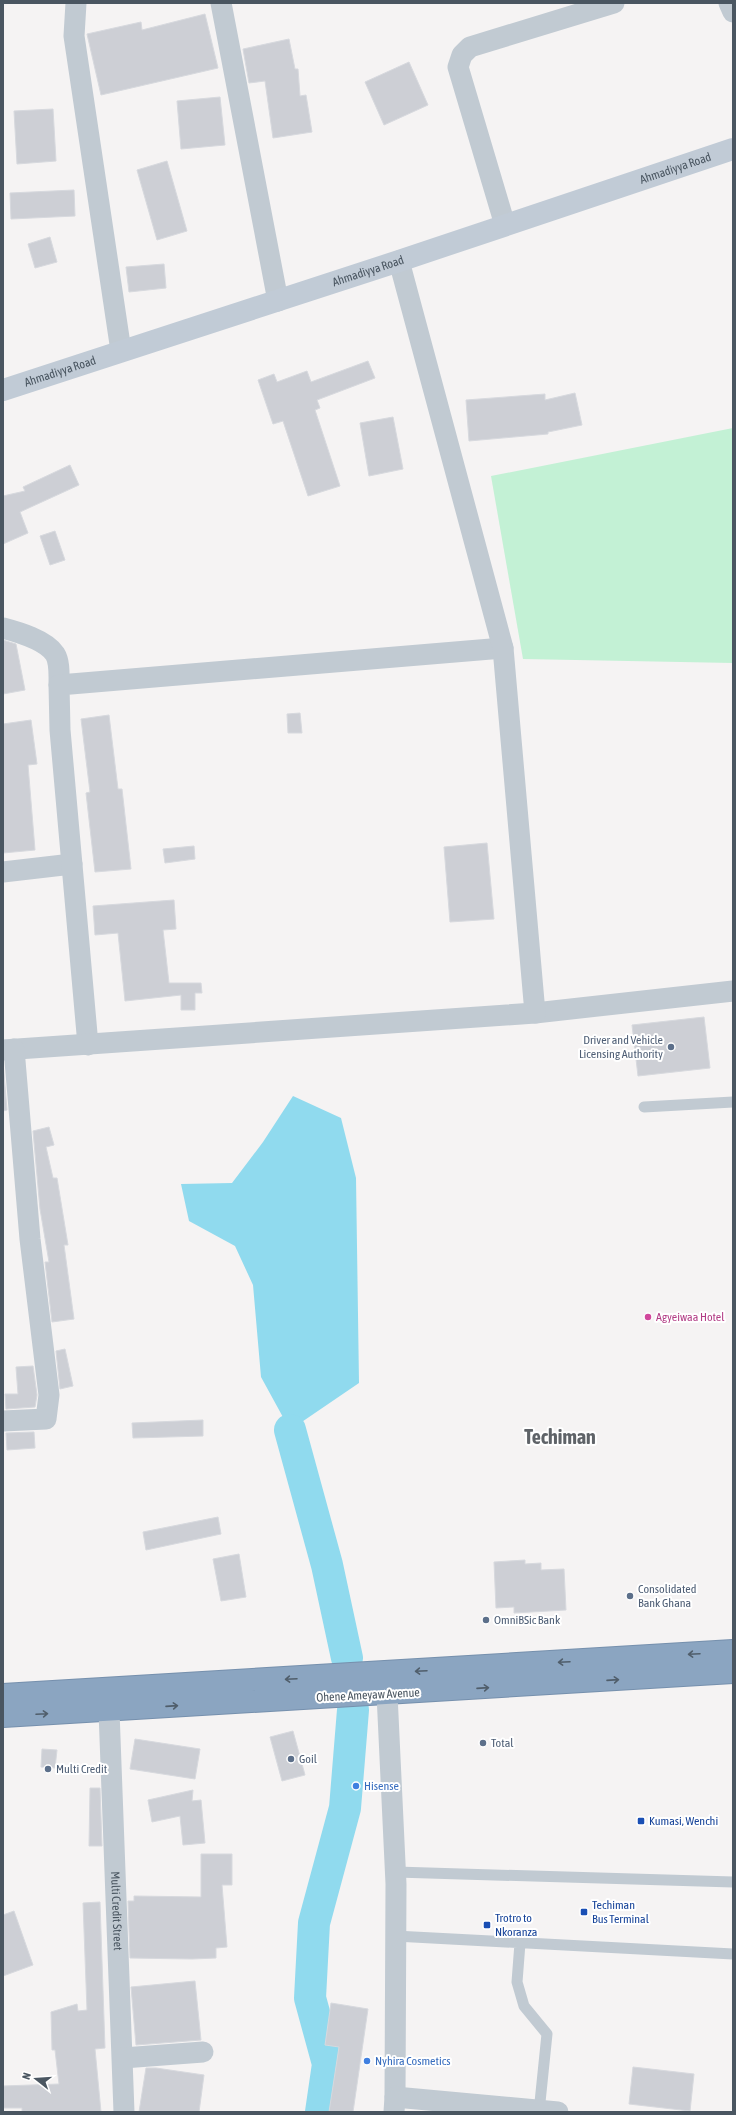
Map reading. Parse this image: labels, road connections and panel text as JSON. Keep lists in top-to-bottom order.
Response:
{
  "streets": {
    "highway": ["Ohene Ameyaw Avenue"],
    "street": ["Ahmadiyya Road", "Multi Credit Street"]
  },
  "crossings": [
    ["Ohene Ameyaw Avenue", "Multi Credit Street"]
  ],
  "districts": ["Techiman"],
  "places": {
    "other": [
      "Driver and Vehicle Licensing Authority",
      "Agyeiwaa Hotel",
      "Consolidated Bank Ghana",
      "OmniBSic Bank",
      "Total",
      "Goil",
      "Multi Credit",
      "Hisense",
      "Nyhira Cosmetics"
    ],
    "transit": ["Kumasi, Wenchi", "Techiman Bus Terminal", "Trotro to Nkoranza"]
  },
  "north": "left"
}
